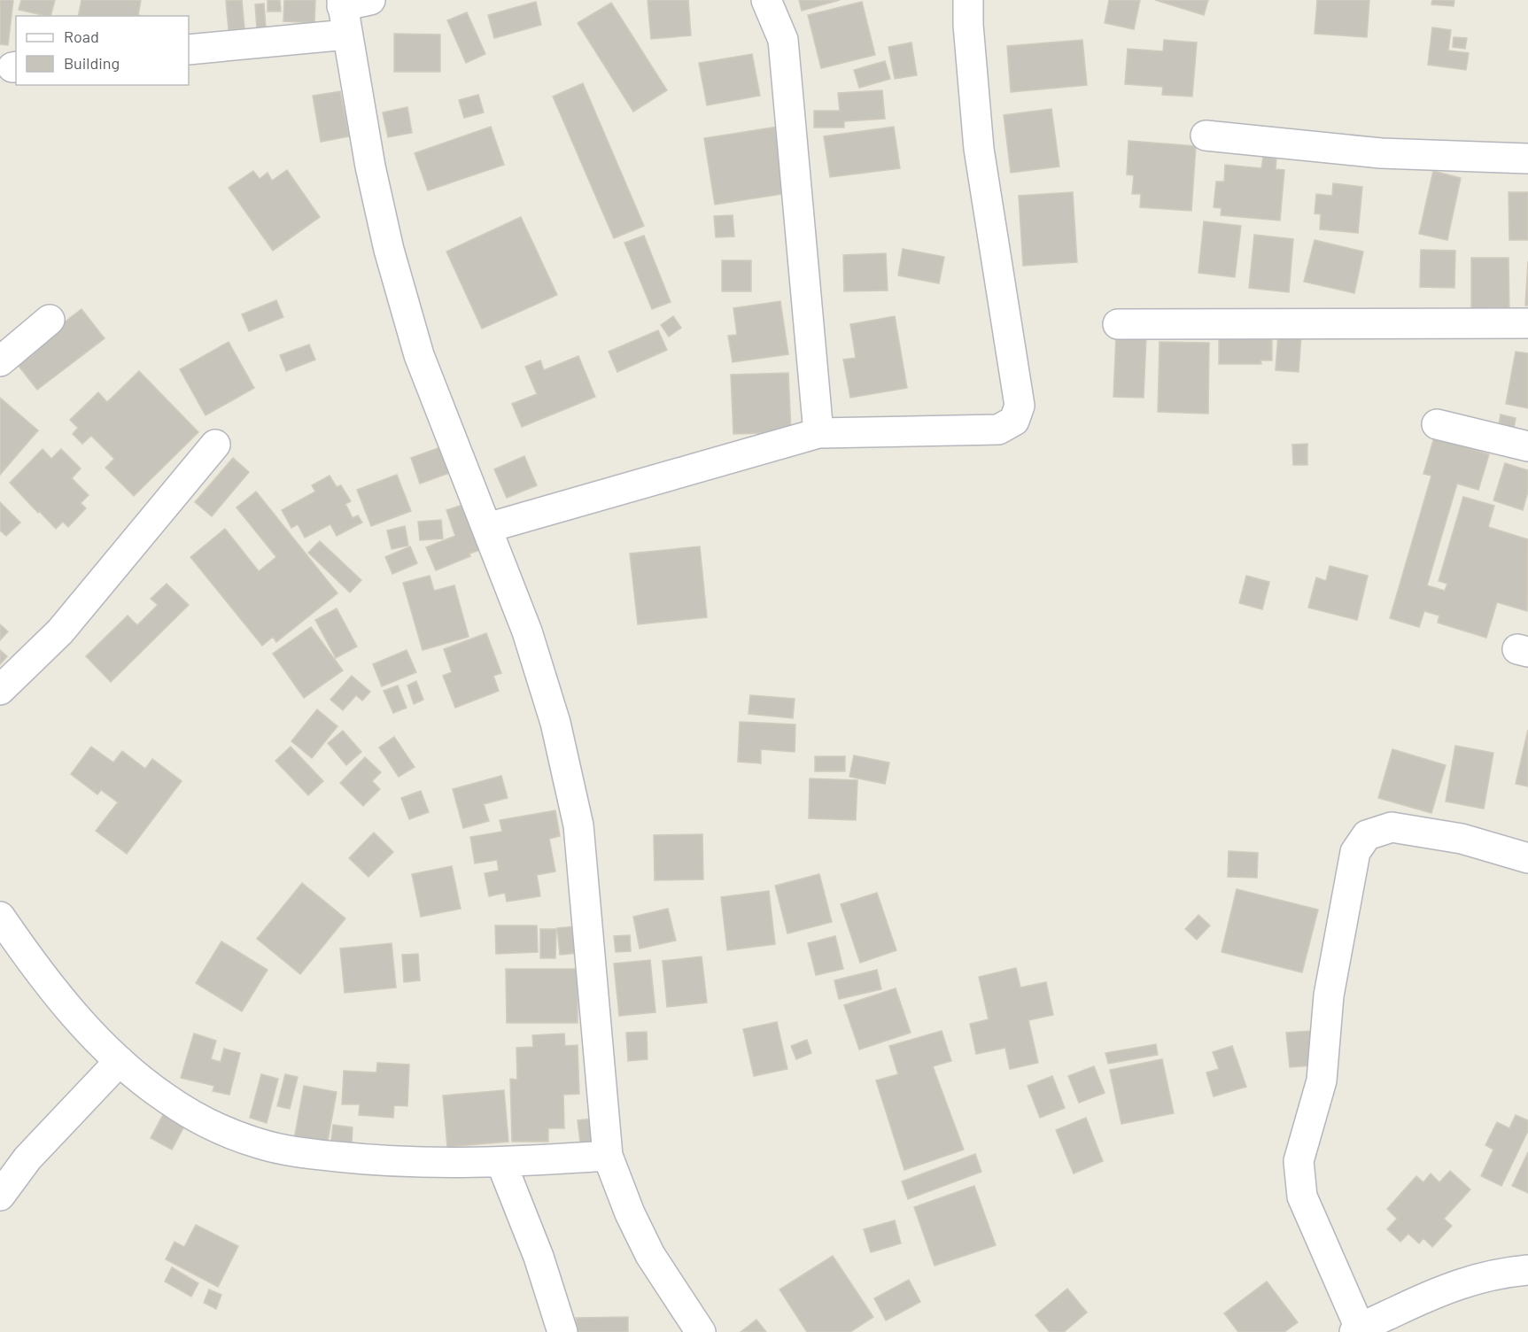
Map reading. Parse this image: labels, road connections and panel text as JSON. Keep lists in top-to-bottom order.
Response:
{
  "legend": ["Road", "Building"]
}
